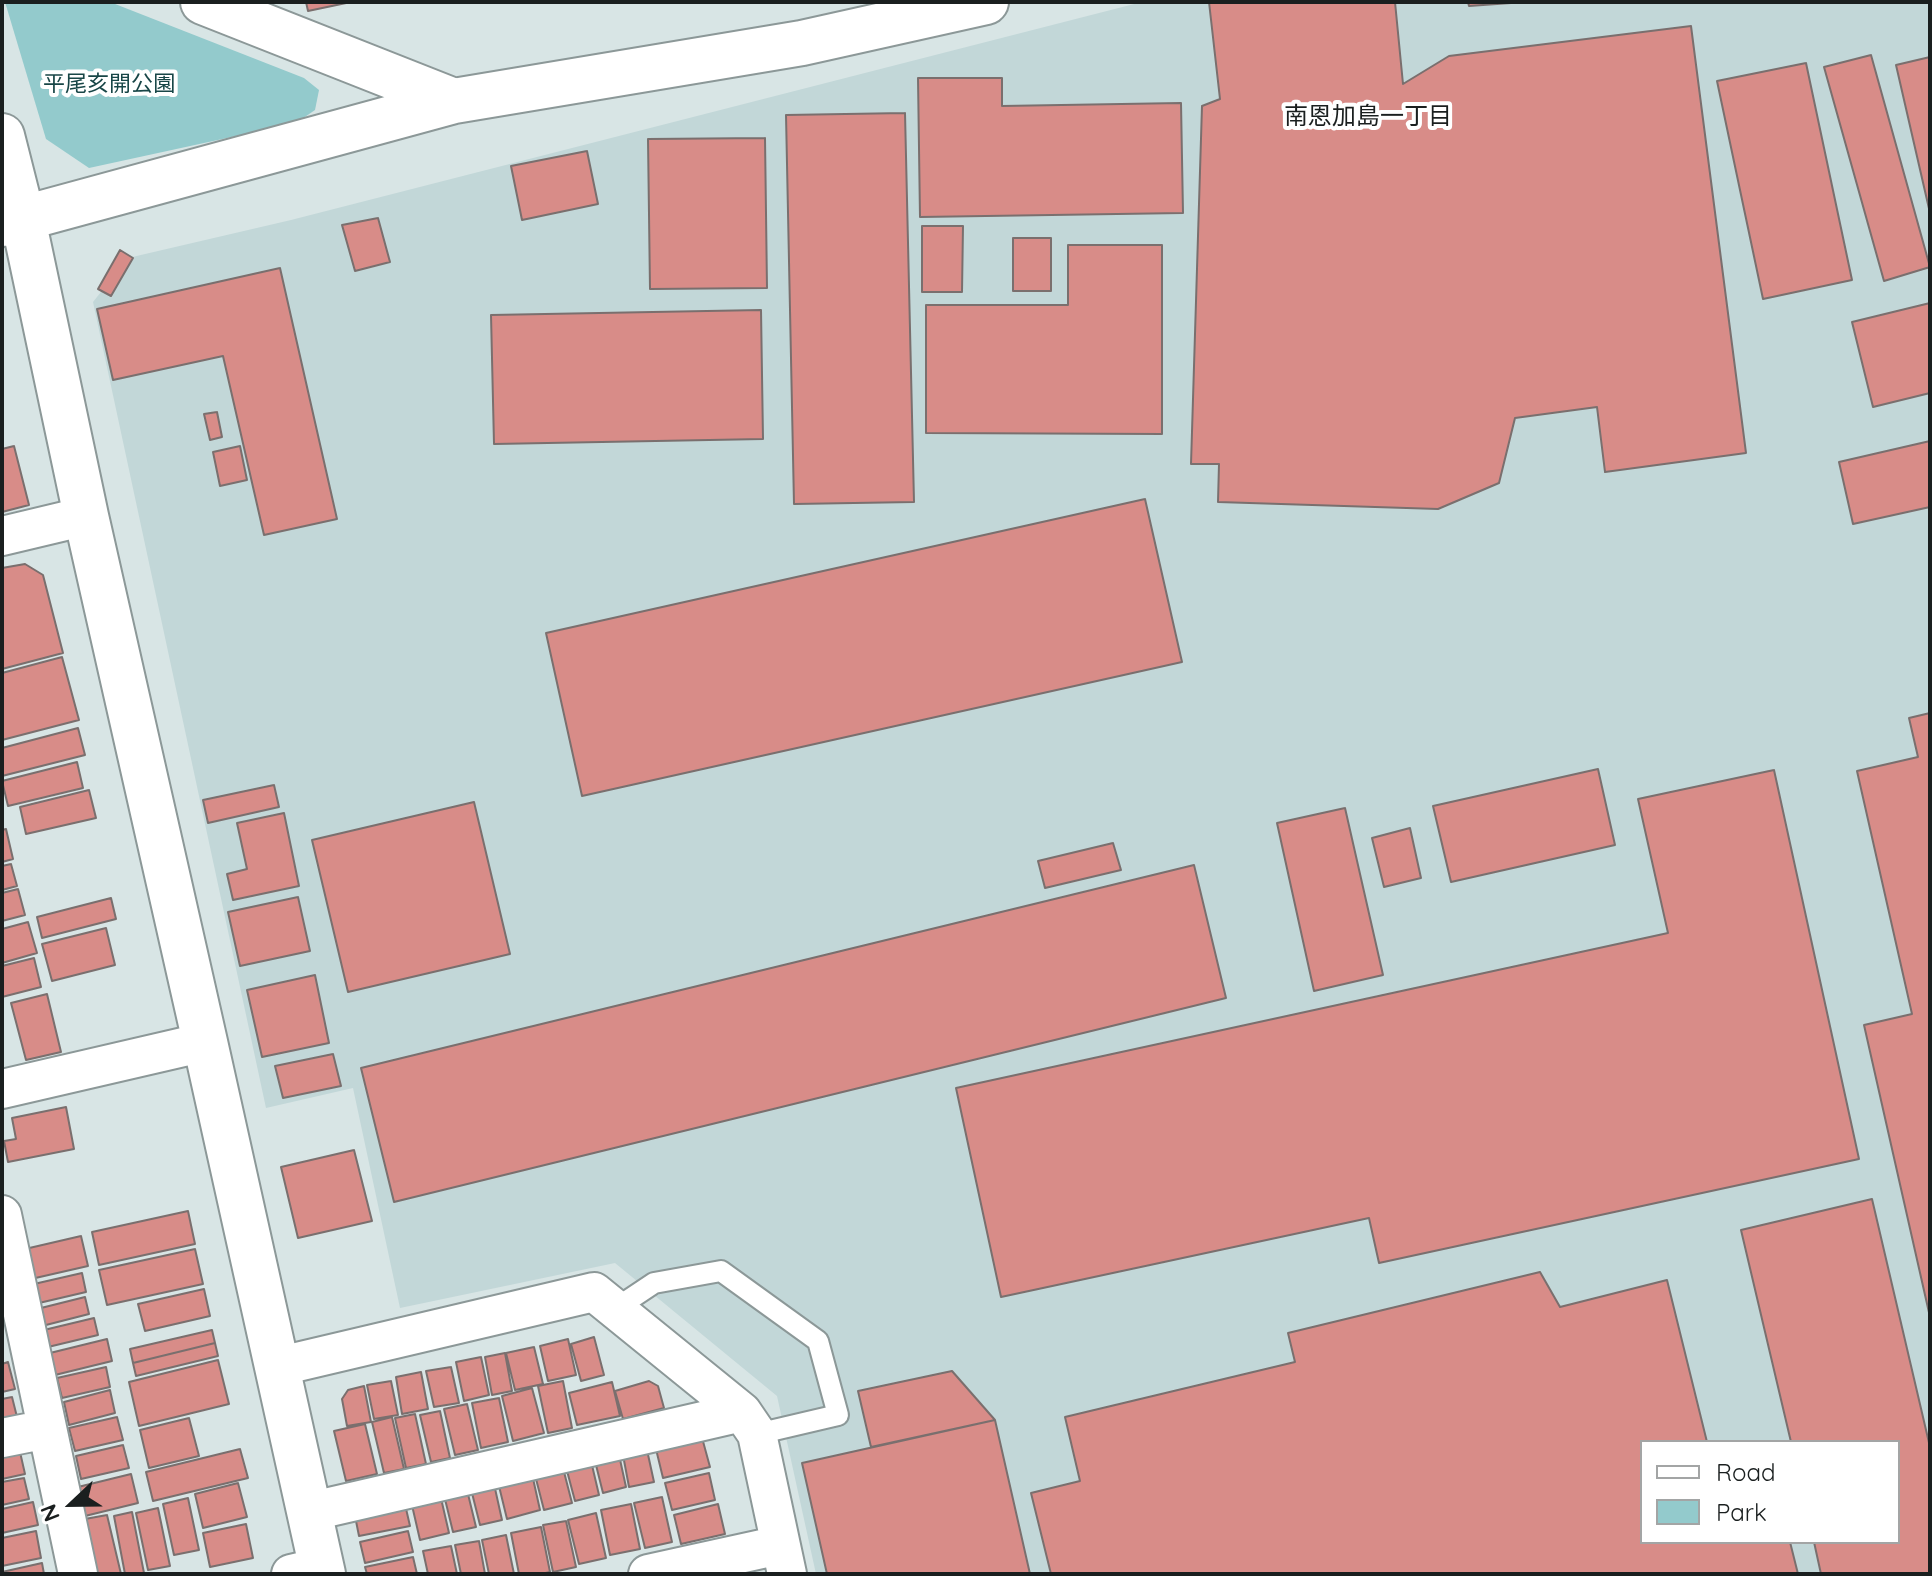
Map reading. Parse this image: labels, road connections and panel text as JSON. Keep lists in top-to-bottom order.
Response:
{
  "districts": ["南恩加島一丁目"],
  "parks": ["平尾亥開公園"],
  "legend": ["Road", "Park"],
  "north": "left"
}
